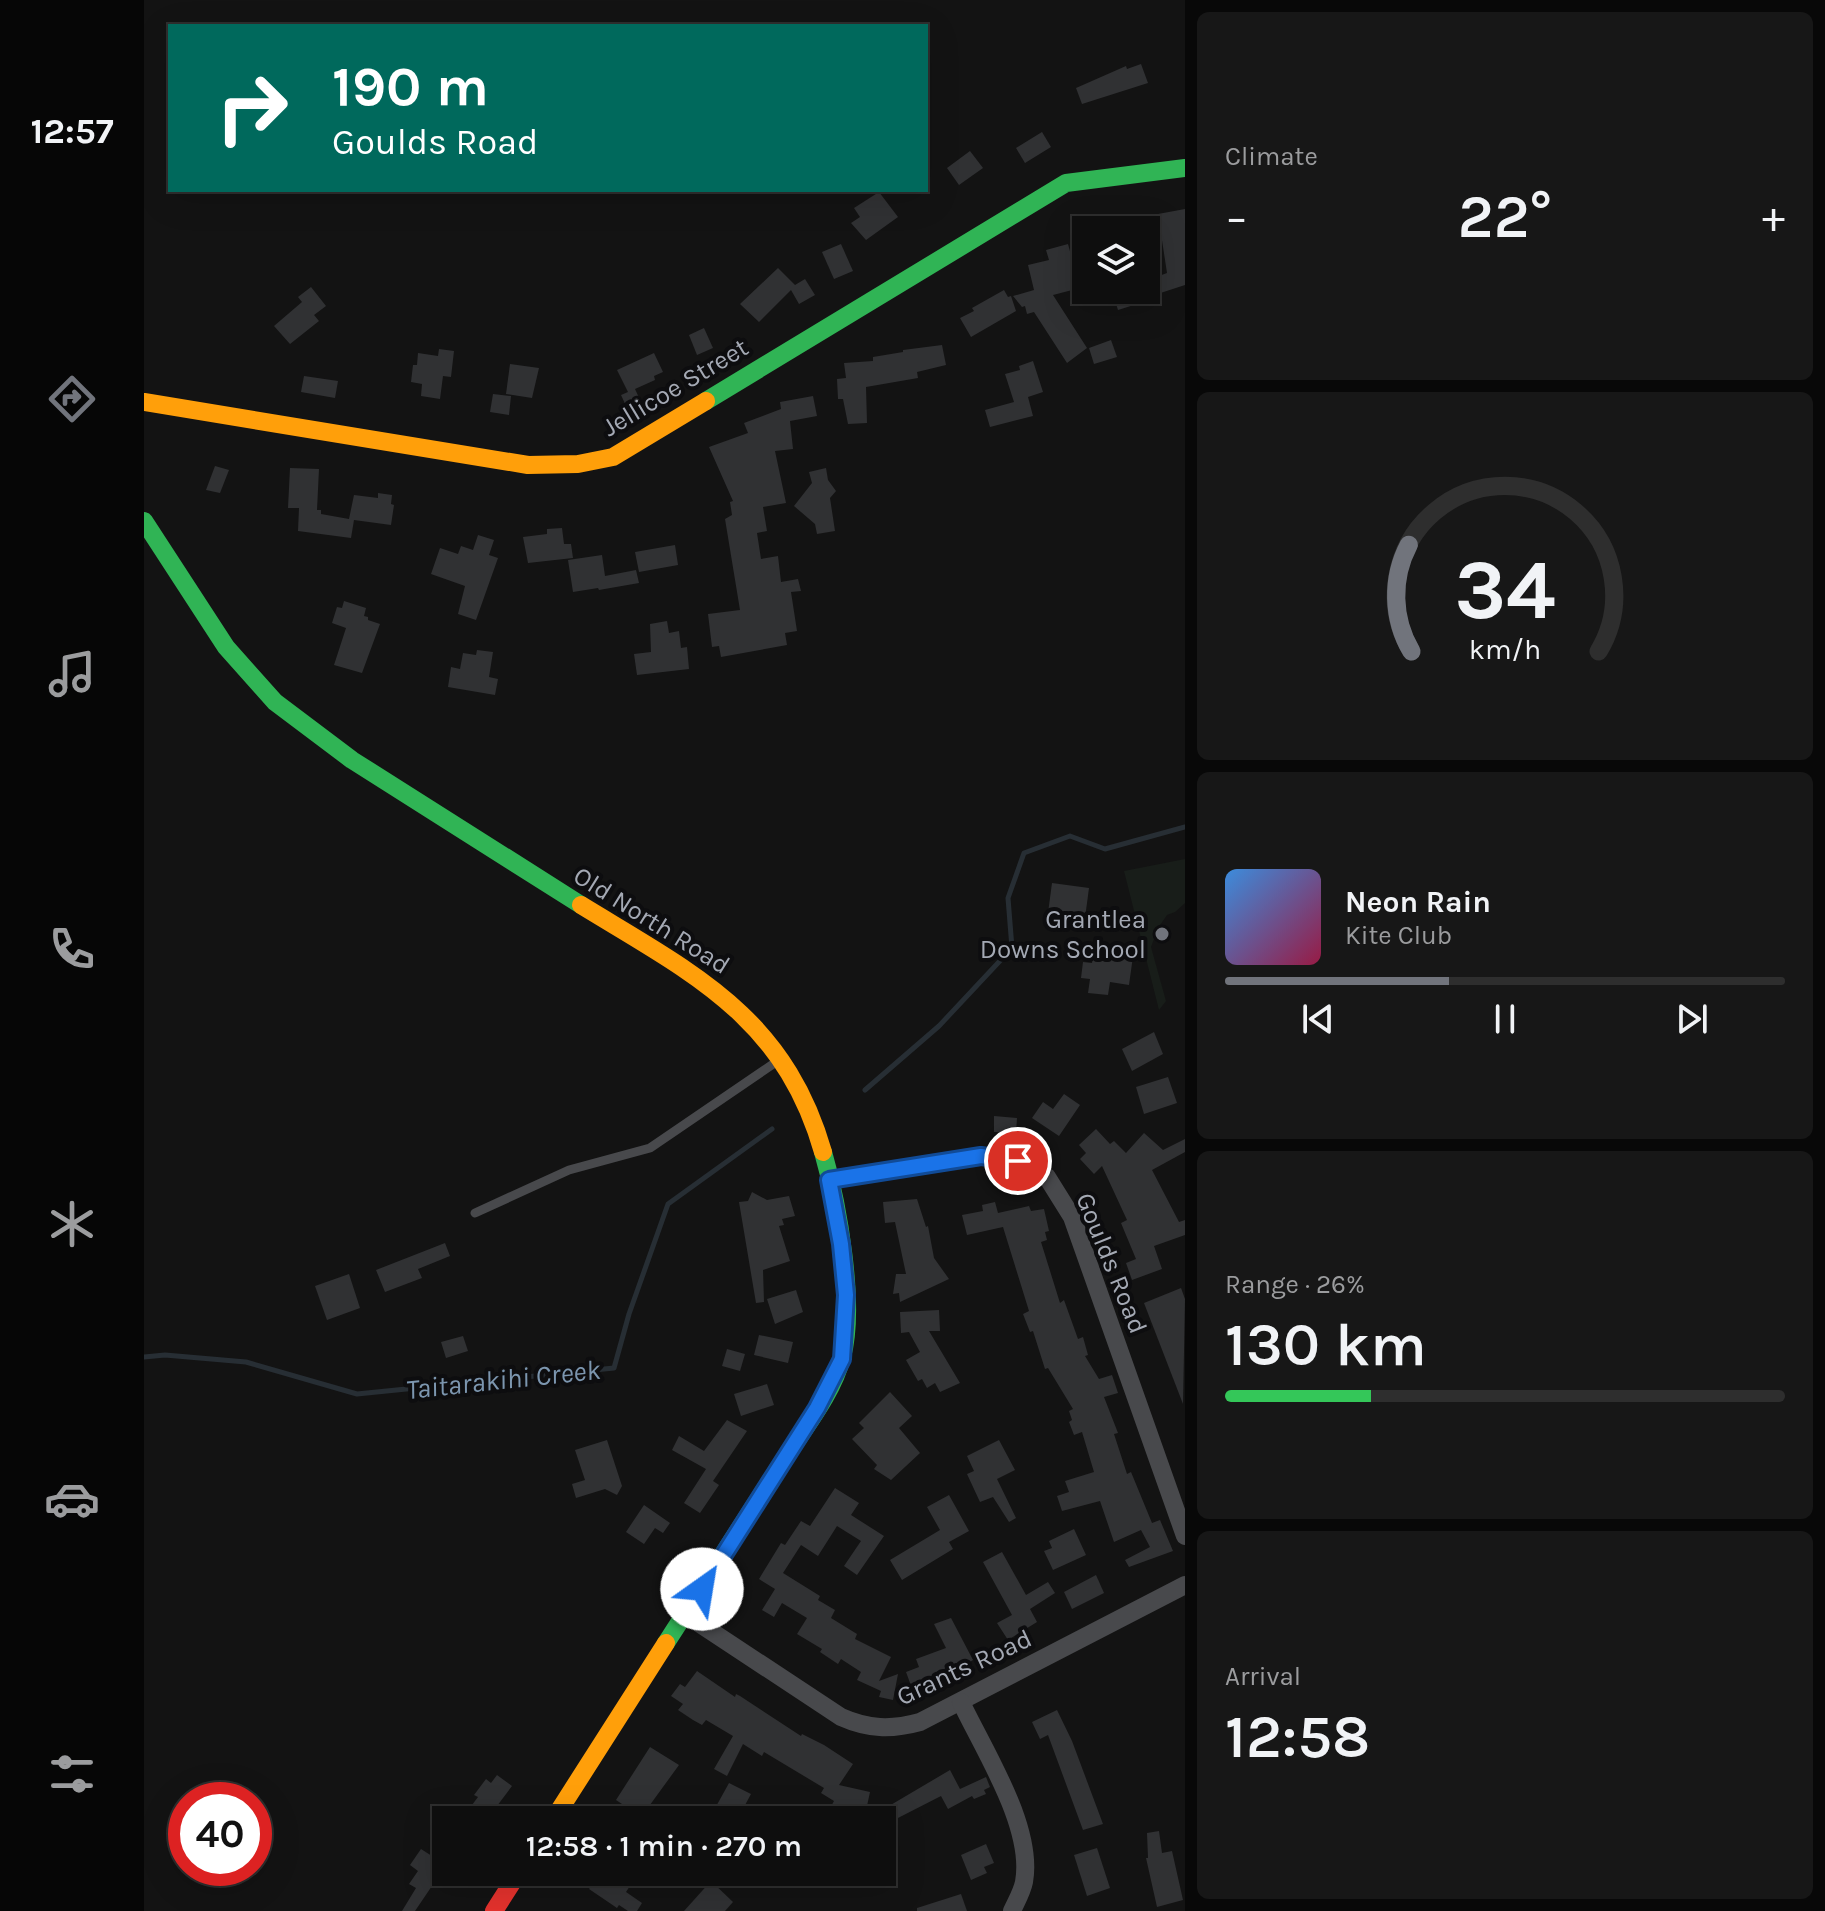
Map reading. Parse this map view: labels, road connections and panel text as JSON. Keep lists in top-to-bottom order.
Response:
{
  "streets": {
    "street": [
      "Jellicoe Street",
      "Old North Road",
      "Goulds Road",
      "Grants Road"
    ]
  },
  "crossings": [
    ["Old North Road", "Goulds Road"],
    ["Old North Road", "Grants Road"]
  ],
  "water": ["Taitarakihi Creek"],
  "places": ["Grantlea Downs School"],
  "page": {
    "tabs": "12:57",
    "tile": [
      "Climate",
      ["Range · 26%", "130 km"],
      ["Arrival", "12:58"]
    ],
    "turn": ["190 m", "Goulds Road"],
    "heat": ["−", "22°", "+"],
    "song": ["Neon Rain", "Kite Club"],
    "limit": "40",
    "trip": "12:58 · 1 min · 270 m",
    "gauge": ["34", "km/h"]
  }
}
